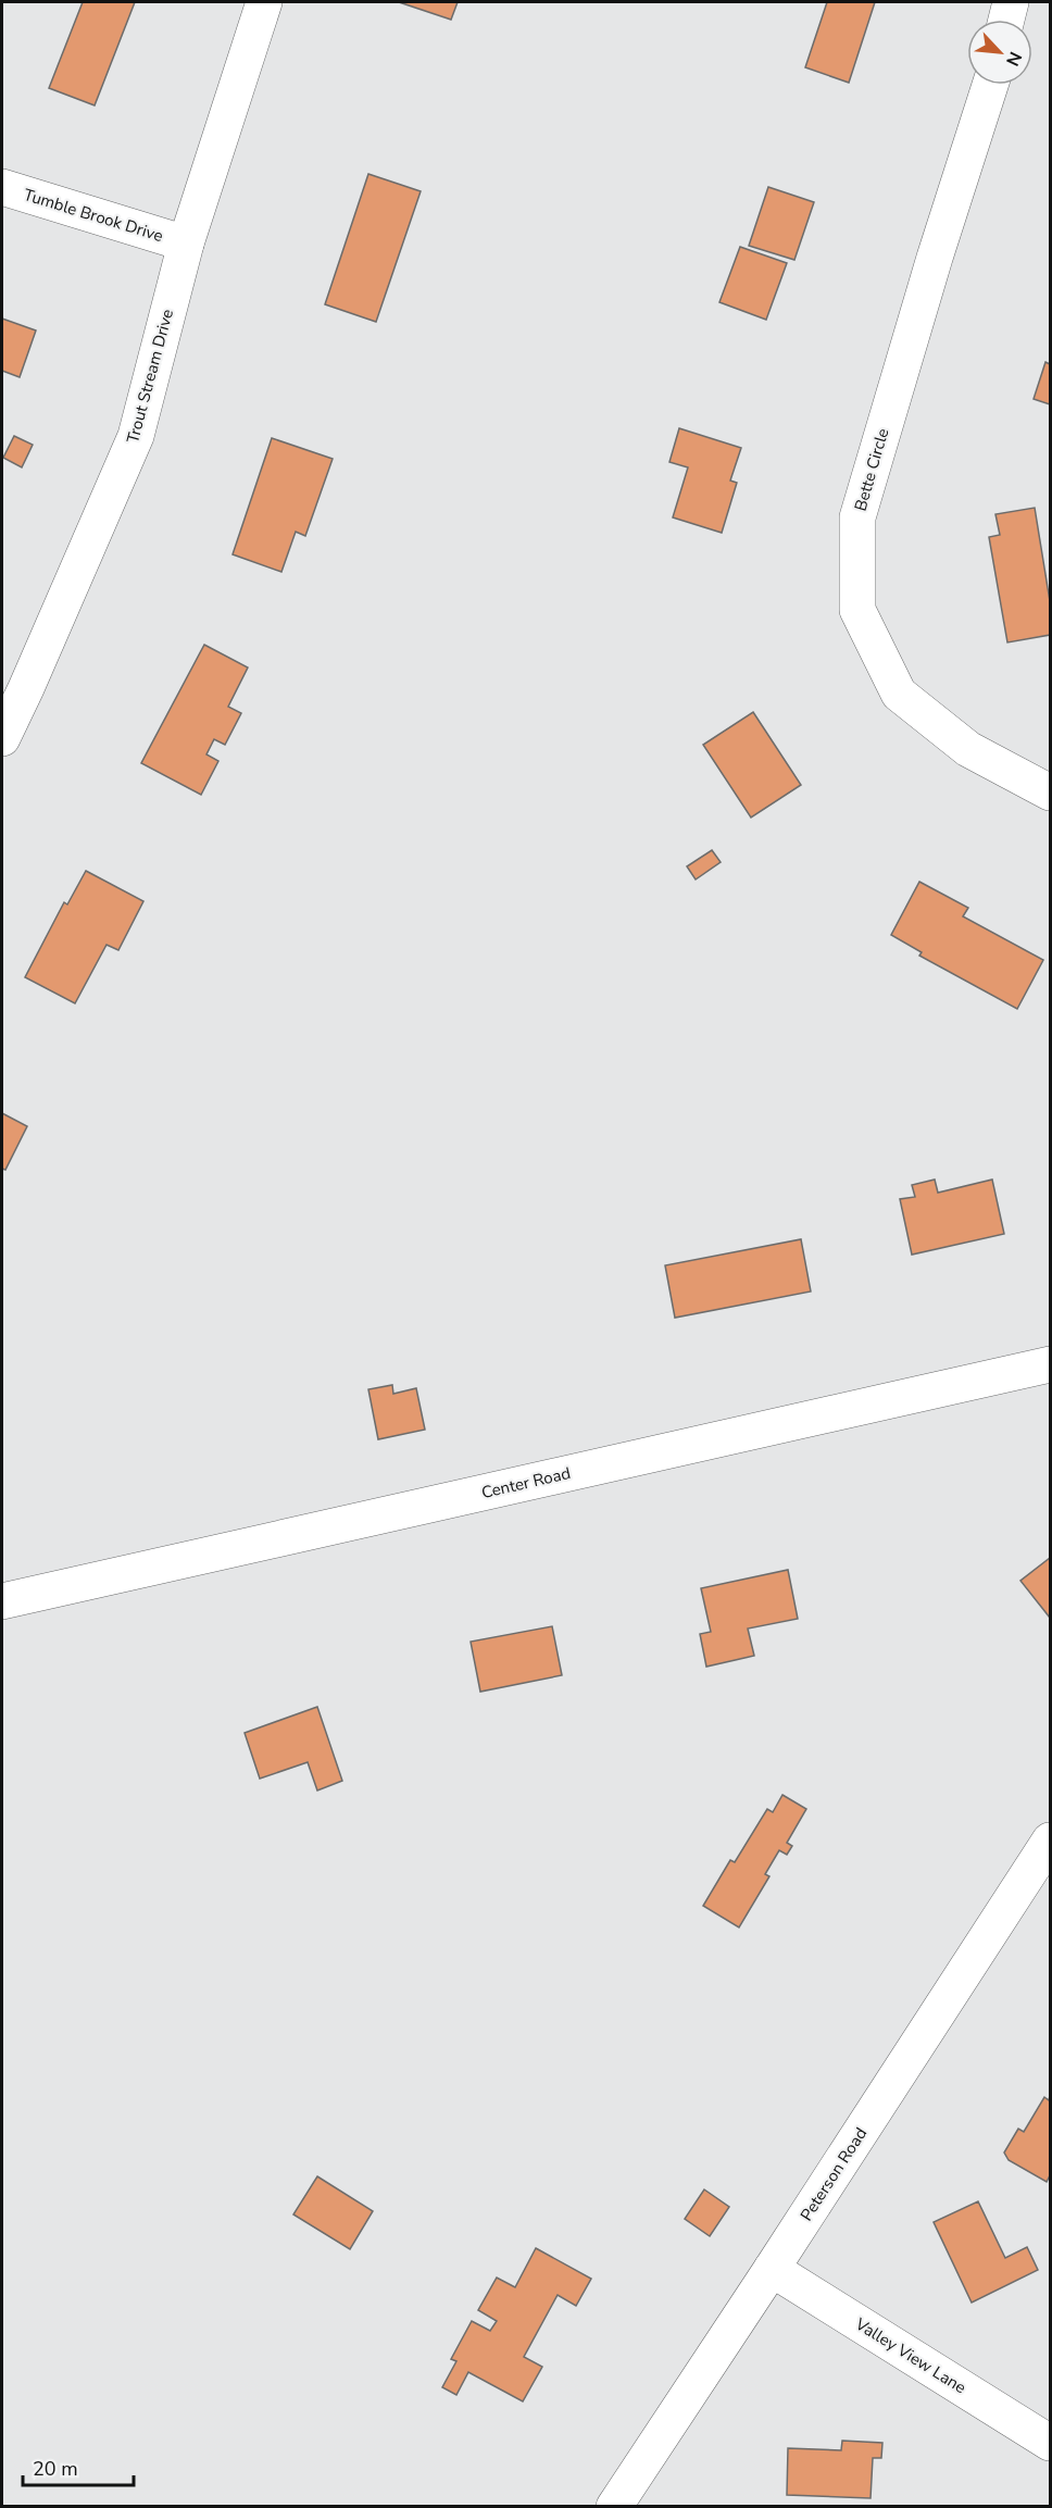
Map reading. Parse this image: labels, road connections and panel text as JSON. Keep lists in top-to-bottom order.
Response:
{
  "streets": {
    "street": [
      "Tumble Brook Drive",
      "Trout Stream Drive",
      "Bette Circle",
      "Center Road",
      "Peterson Road",
      "Valley View Lane"
    ]
  },
  "crossings": [
    ["Tumble Brook Drive", "Trout Stream Drive"],
    ["Peterson Road", "Valley View Lane"]
  ],
  "scale_bar": "20 m",
  "north": "bottom right"
}
